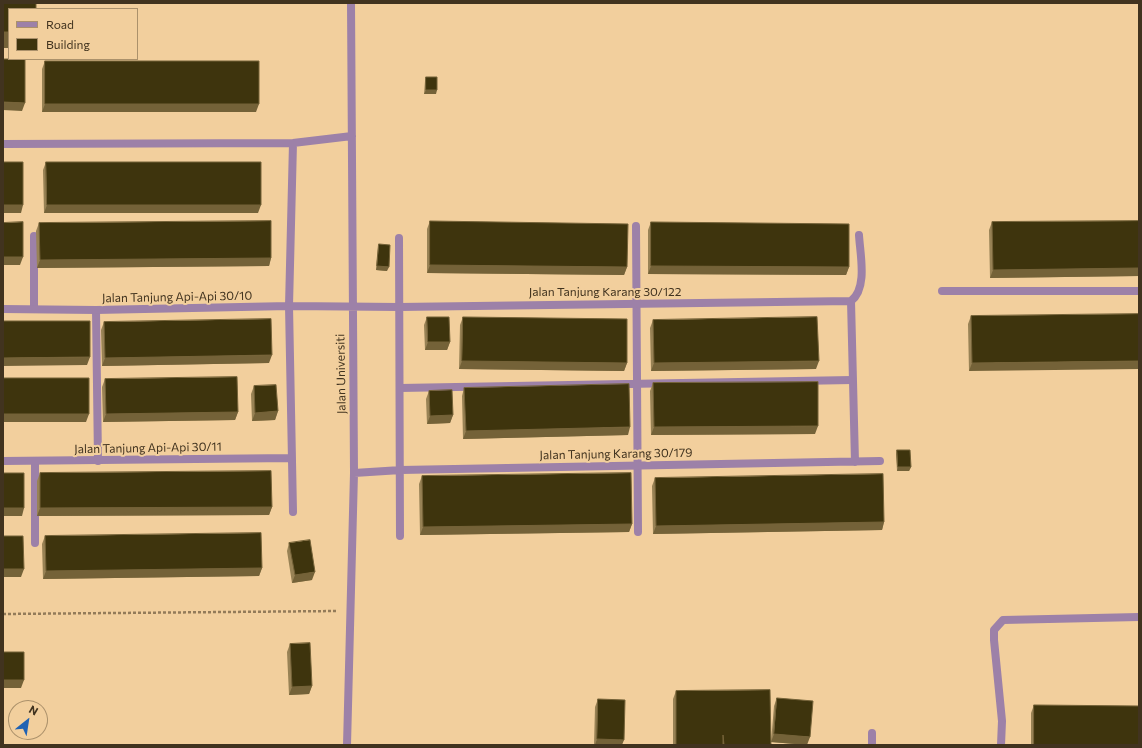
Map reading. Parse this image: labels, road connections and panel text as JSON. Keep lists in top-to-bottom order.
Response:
{
  "streets": {
    "street": [
      "Jalan Tanjung Karang 30/122",
      "Jalan Tanjung Api-Api 30/10",
      "Jalan Universiti",
      "Jalan Tanjung Api-Api 30/11",
      "Jalan Tanjung Karang 30/179"
    ]
  },
  "crossings": [
    ["Jalan Tanjung Karang 30/122", "Jalan Tanjung Api-Api 30/10"],
    ["Jalan Tanjung Karang 30/122", "Jalan Universiti"],
    ["Jalan Tanjung Api-Api 30/10", "Jalan Universiti"],
    ["Jalan Universiti", "Jalan Tanjung Karang 30/179"]
  ],
  "legend": ["Road", "Building"],
  "north": "top right"
}
